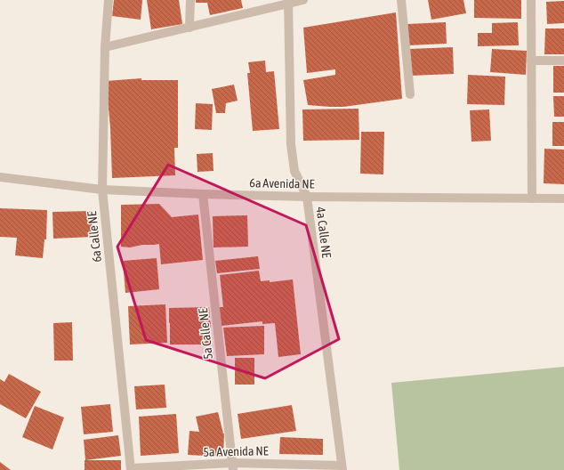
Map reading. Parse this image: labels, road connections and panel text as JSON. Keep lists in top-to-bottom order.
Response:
{
  "streets": {
    "street": [
      "6a Avenida NE",
      "4a Calle NE",
      "6a Calle NE",
      "5a Calle NE",
      "5a Avenida NE"
    ]
  },
  "crossings": [
    ["6a Avenida NE", "4a Calle NE"],
    ["6a Avenida NE", "6a Calle NE"],
    ["6a Avenida NE", "5a Calle NE"],
    ["4a Calle NE", "5a Avenida NE"],
    ["6a Calle NE", "5a Avenida NE"],
    ["5a Calle NE", "5a Avenida NE"]
  ]
}
